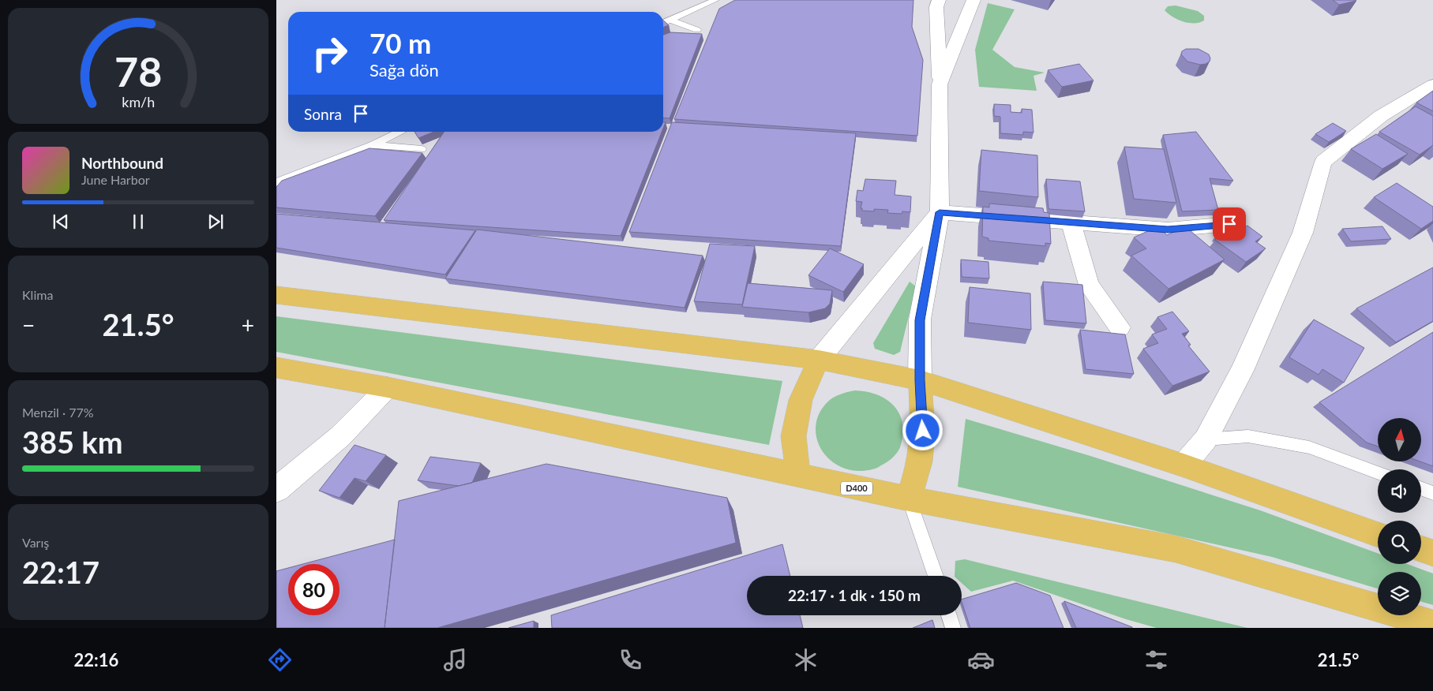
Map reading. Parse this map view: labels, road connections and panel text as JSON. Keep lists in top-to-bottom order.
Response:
{
  "streets": {
    "highway": ["D400"]
  },
  "north": "top",
  "page": {
    "turn": ["70 m", "Sağa dön"],
    "then": "Sonra",
    "song": ["Northbound", "June Harbor"],
    "tile": [
      "Klima",
      ["Menzil · 77%", "385 km"],
      ["Varış", "22:17"]
    ],
    "heat": ["−", "21.5°", "+"],
    "limit": "80",
    "trip": "22:17 · 1 dk · 150 m",
    "tabs": ["22:16", "21.5°"],
    "gauge": ["78", "km/h"]
  }
}
